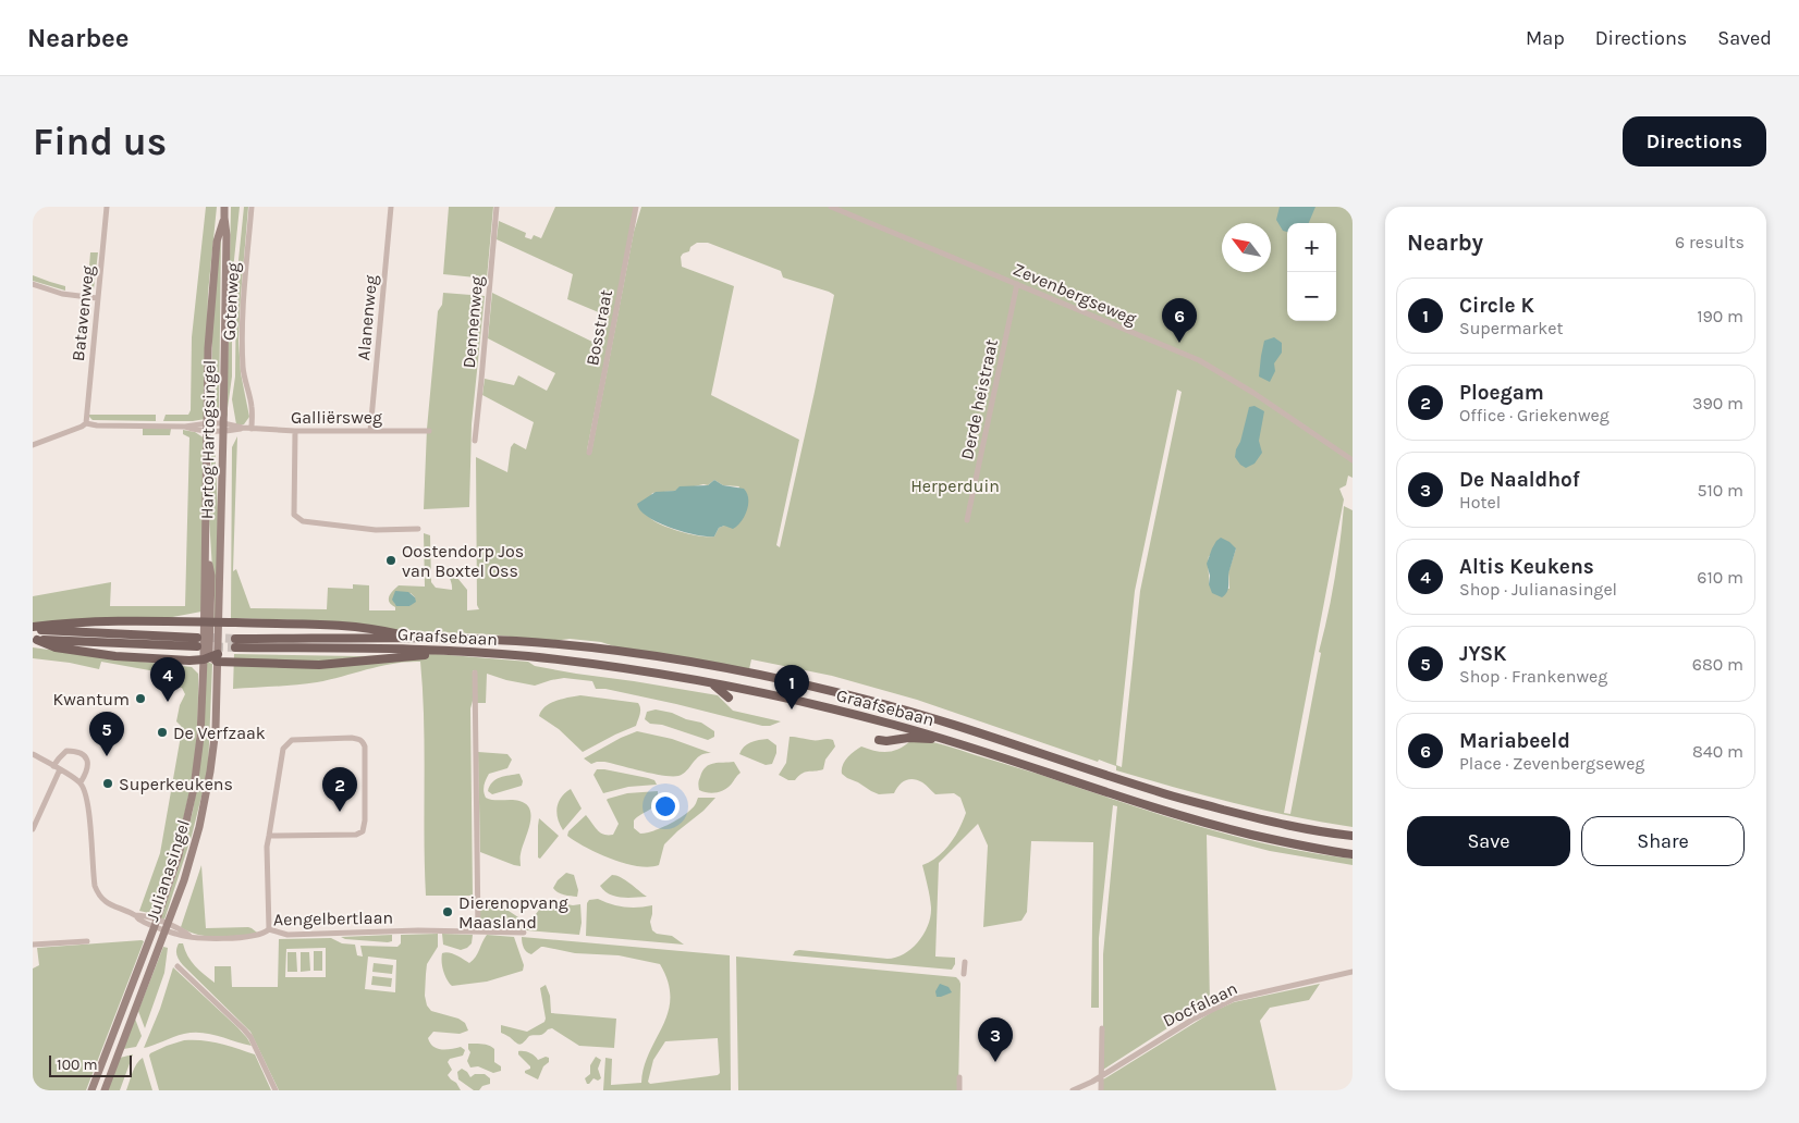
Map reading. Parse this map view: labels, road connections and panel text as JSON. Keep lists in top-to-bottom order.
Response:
{
  "streets": {
    "main road": ["Hartog Hartogsingel", "Graafsebaan", "Julianasingel"],
    "street": [
      "Zevenbergseweg",
      "Gotenweg",
      "Batavenweg",
      "Alanenweg",
      "Dennenweg",
      "Bosstraat",
      "Derde heistraat",
      "Galliërsweg",
      "Aengelbertlaan",
      "Docfalaan"
    ]
  },
  "crossings": [
    ["Zevenbergseweg", "Derde heistraat"],
    ["Gotenweg", "Galliërsweg"],
    ["Batavenweg", "Galliërsweg"],
    ["Alanenweg", "Galliërsweg"],
    ["Galliërsweg", "Hartog Hartogsingel"],
    ["Hartog Hartogsingel", "Julianasingel"],
    ["Julianasingel", "Aengelbertlaan"]
  ],
  "parks": ["Herperduin"],
  "places": [
    "Oostendorp Jos van Boxtel Oss",
    "Kwantum",
    "De Verfzaak",
    "Superkeukens",
    "Dierenopvang Maasland"
  ],
  "scale_bar": "100 m",
  "north": "top left",
  "page": {
    "header": "Nearbee",
    "nav": ["Map", "Directions", "Saved"],
    "buttons": [
      "Directions",
      ["Save", "Share"]
    ],
    "title": "Find us",
    "heading": ["Nearby", "6 results"],
    "map_buttons": ["+", "−"],
    "list": [
      {
        "mark": "1",
        "name": "Circle K",
        "note": "Supermarket",
        "value": "190 m"
      },
      {
        "mark": "2",
        "name": "Ploegam",
        "note": "Office · Griekenweg",
        "value": "390 m"
      },
      {
        "mark": "3",
        "name": "De Naaldhof",
        "note": "Hotel",
        "value": "510 m"
      },
      {
        "mark": "4",
        "name": "Altis Keukens",
        "note": "Shop · Julianasingel",
        "value": "610 m"
      },
      {
        "mark": "5",
        "name": "JYSK",
        "note": "Shop · Frankenweg",
        "value": "680 m"
      },
      {
        "mark": "6",
        "name": "Mariabeeld",
        "note": "Place · Zevenbergseweg",
        "value": "840 m"
      }
    ],
    "pins": [
      "6",
      "4",
      "1",
      "5",
      "2",
      "3"
    ],
    "scale": "100 m"
  }
}
